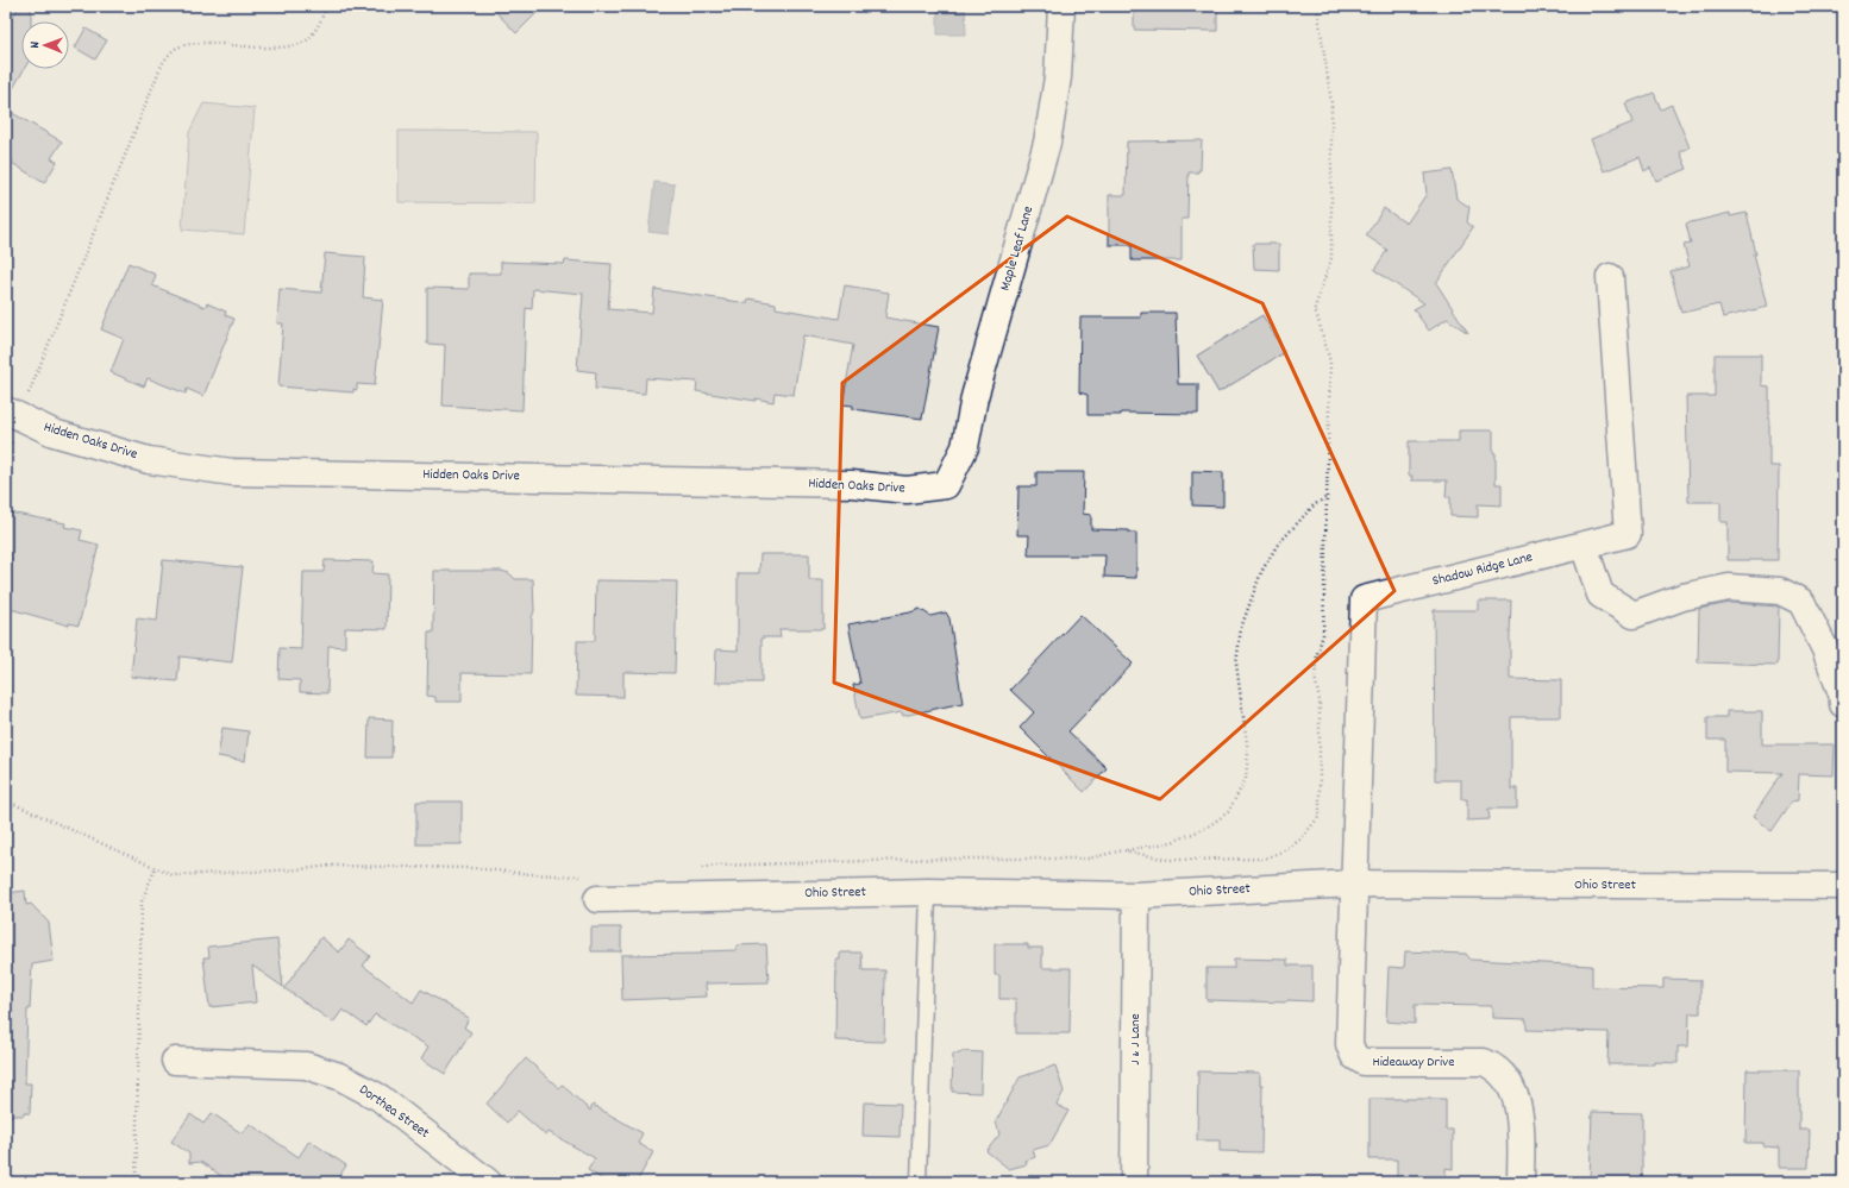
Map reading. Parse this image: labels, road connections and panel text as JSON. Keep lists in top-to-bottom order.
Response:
{
  "streets": {
    "street": [
      "Maple Leaf Lane",
      "Hidden Oaks Drive",
      "Shadow Ridge Lane",
      "Ohio Street",
      "J & J Lane",
      "Hideaway Drive",
      "Dorthea Street"
    ]
  },
  "crossings": [
    ["Maple Leaf Lane", "Hidden Oaks Drive"],
    ["Shadow Ridge Lane", "Ohio Street"],
    ["Shadow Ridge Lane", "Hideaway Drive"],
    ["Ohio Street", "J & J Lane"],
    ["Ohio Street", "Hideaway Drive"]
  ],
  "north": "left"
}
